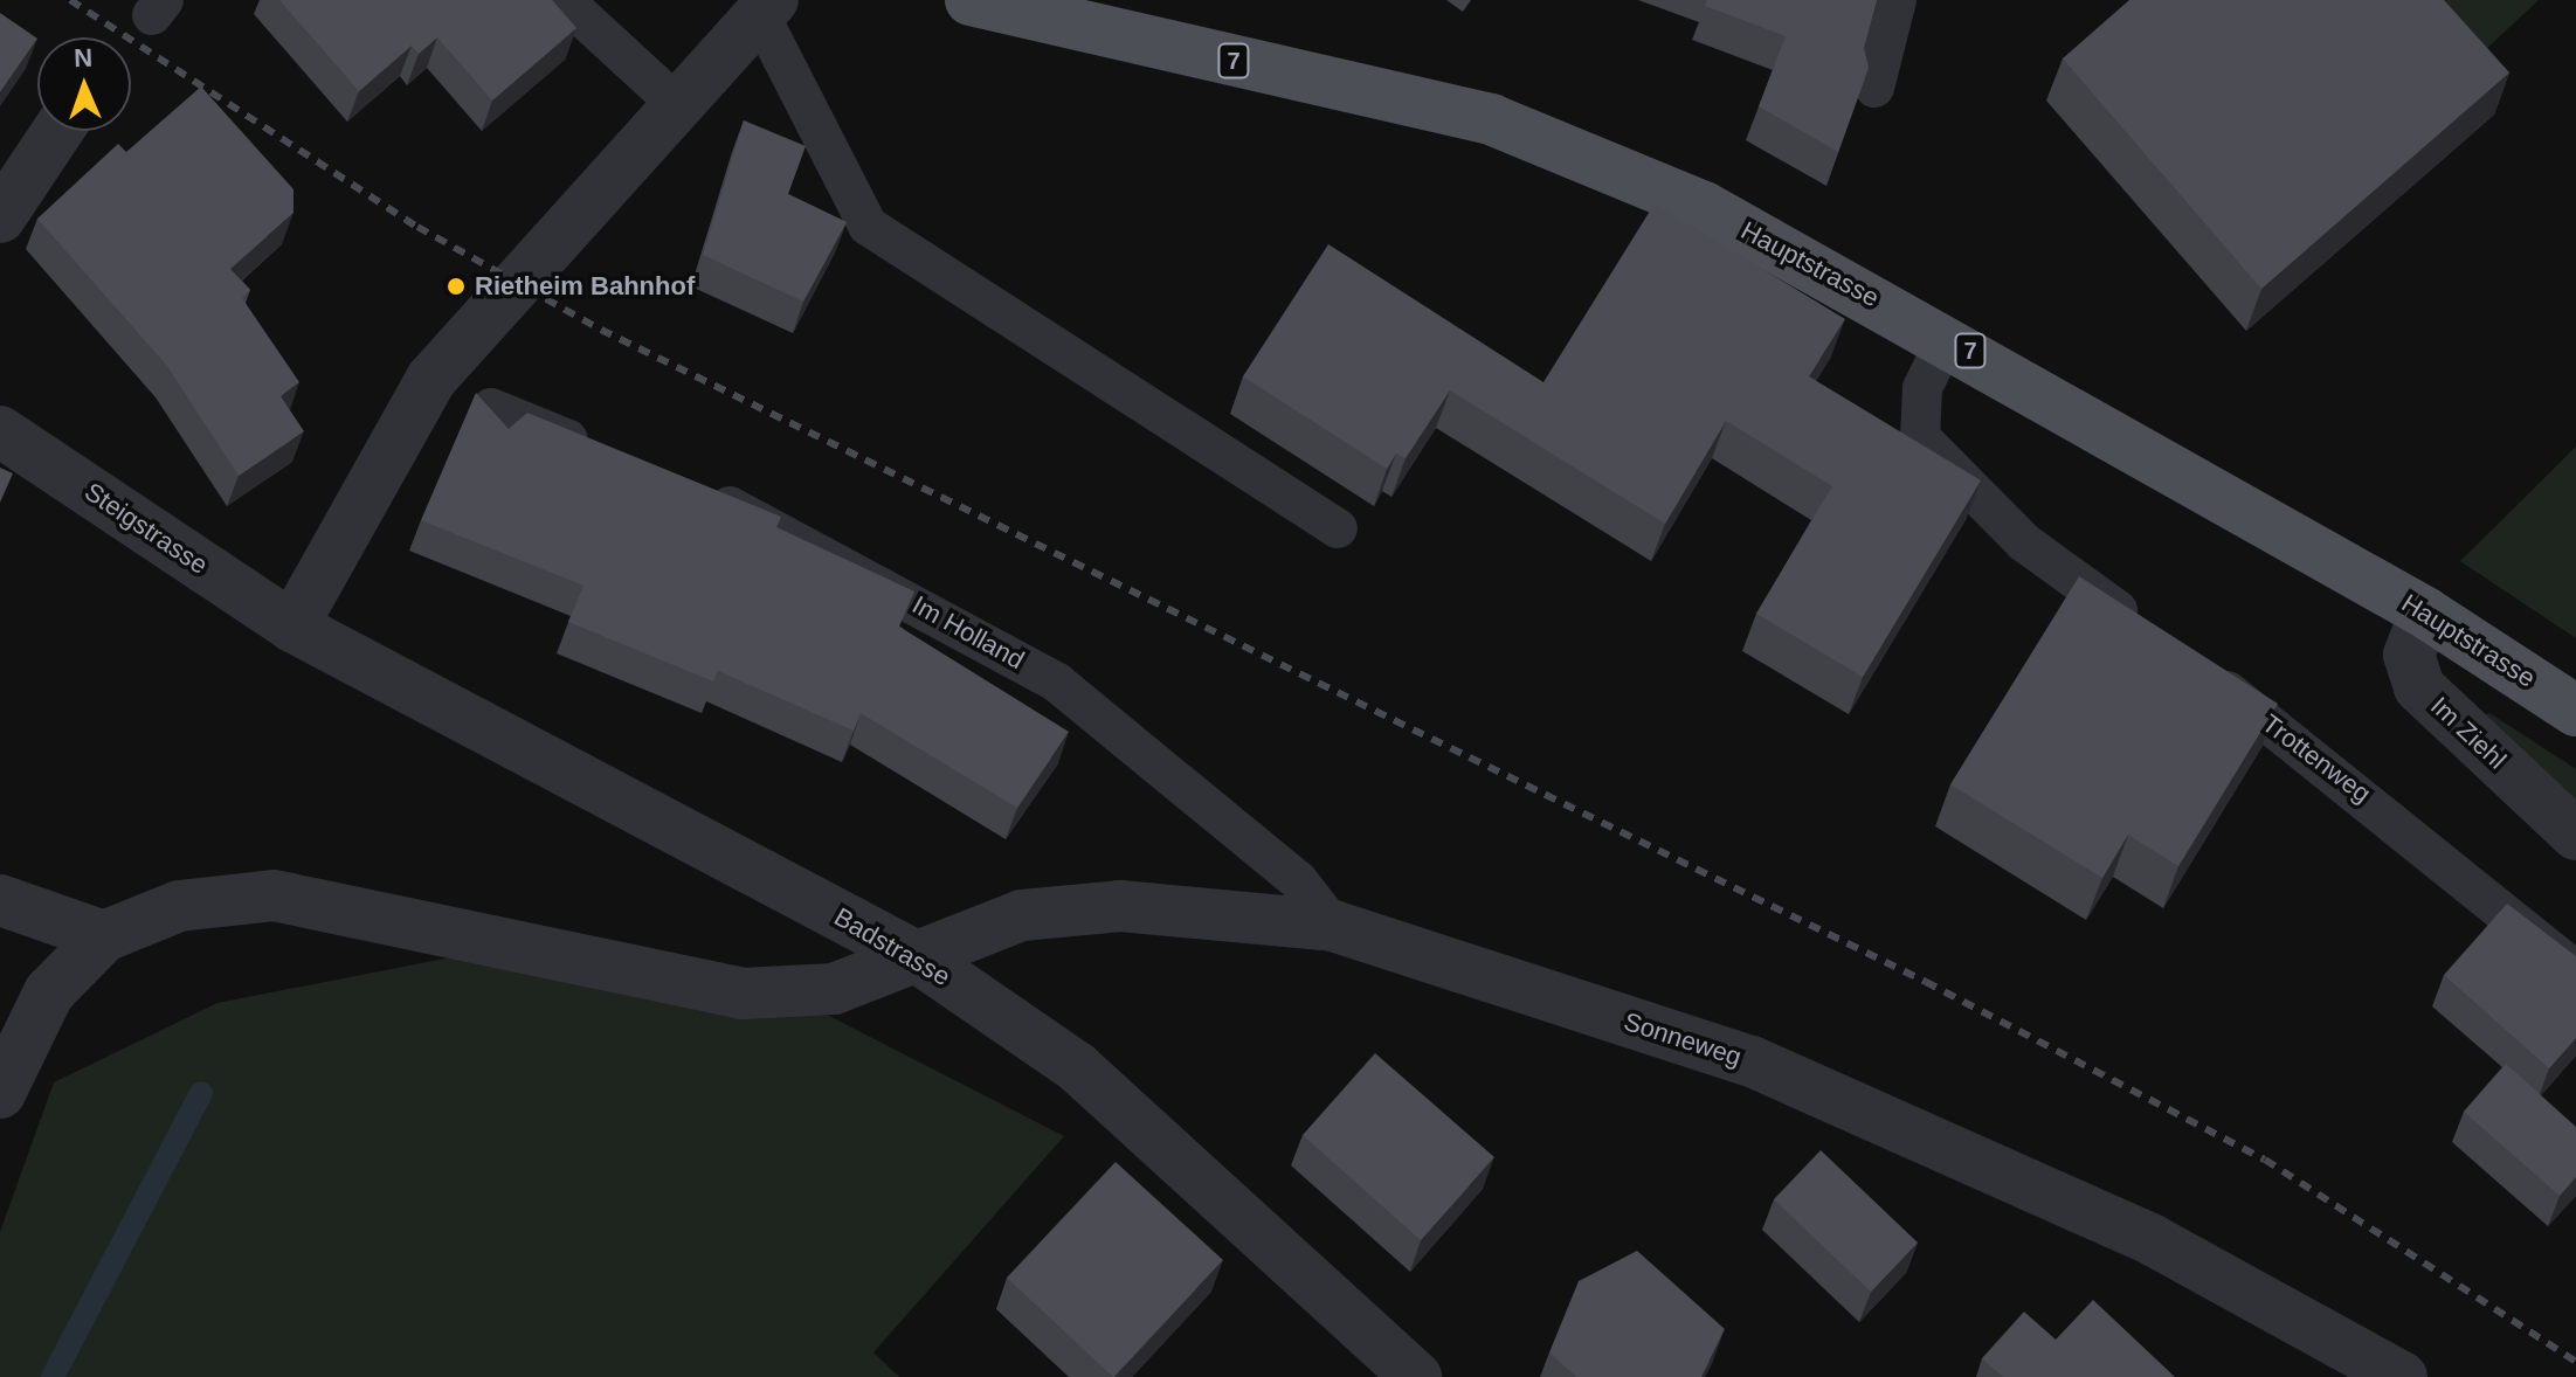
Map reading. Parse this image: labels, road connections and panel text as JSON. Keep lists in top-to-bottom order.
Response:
{
  "streets": {
    "main road": ["7", "Hauptstrasse"],
    "street": [
      "Steigstrasse",
      "Im Ziehl",
      "Badstrasse",
      "Sonneweg"
    ],
    "lane": ["Im Holland", "Trottenweg"]
  },
  "crossings": [
    ["Hauptstrasse", "Im Ziehl"],
    ["Steigstrasse", "Badstrasse"],
    ["Im Holland", "Sonneweg"],
    ["Badstrasse", "Sonneweg"]
  ],
  "places": ["Rietheim Bahnhof"],
  "north": "top"
}
